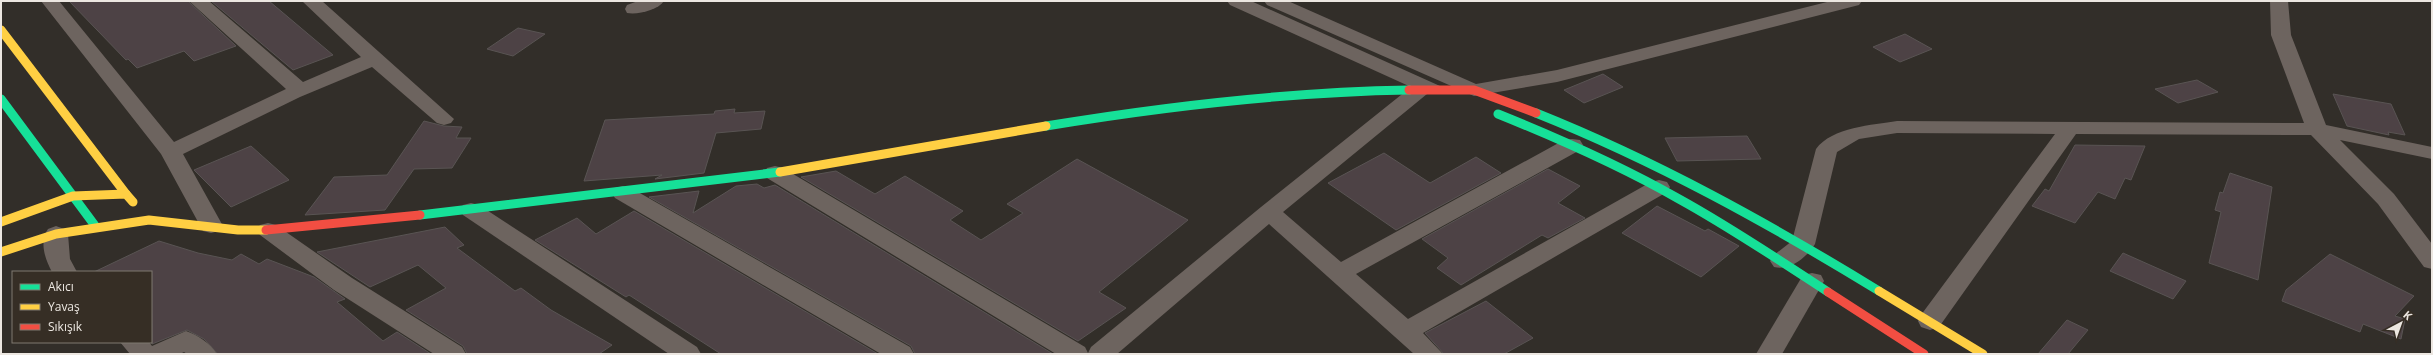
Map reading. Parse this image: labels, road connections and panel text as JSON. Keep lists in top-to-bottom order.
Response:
{
  "legend": ["Akıcı", "Yavaş", "Sıkışık"],
  "north": "top right"
}
